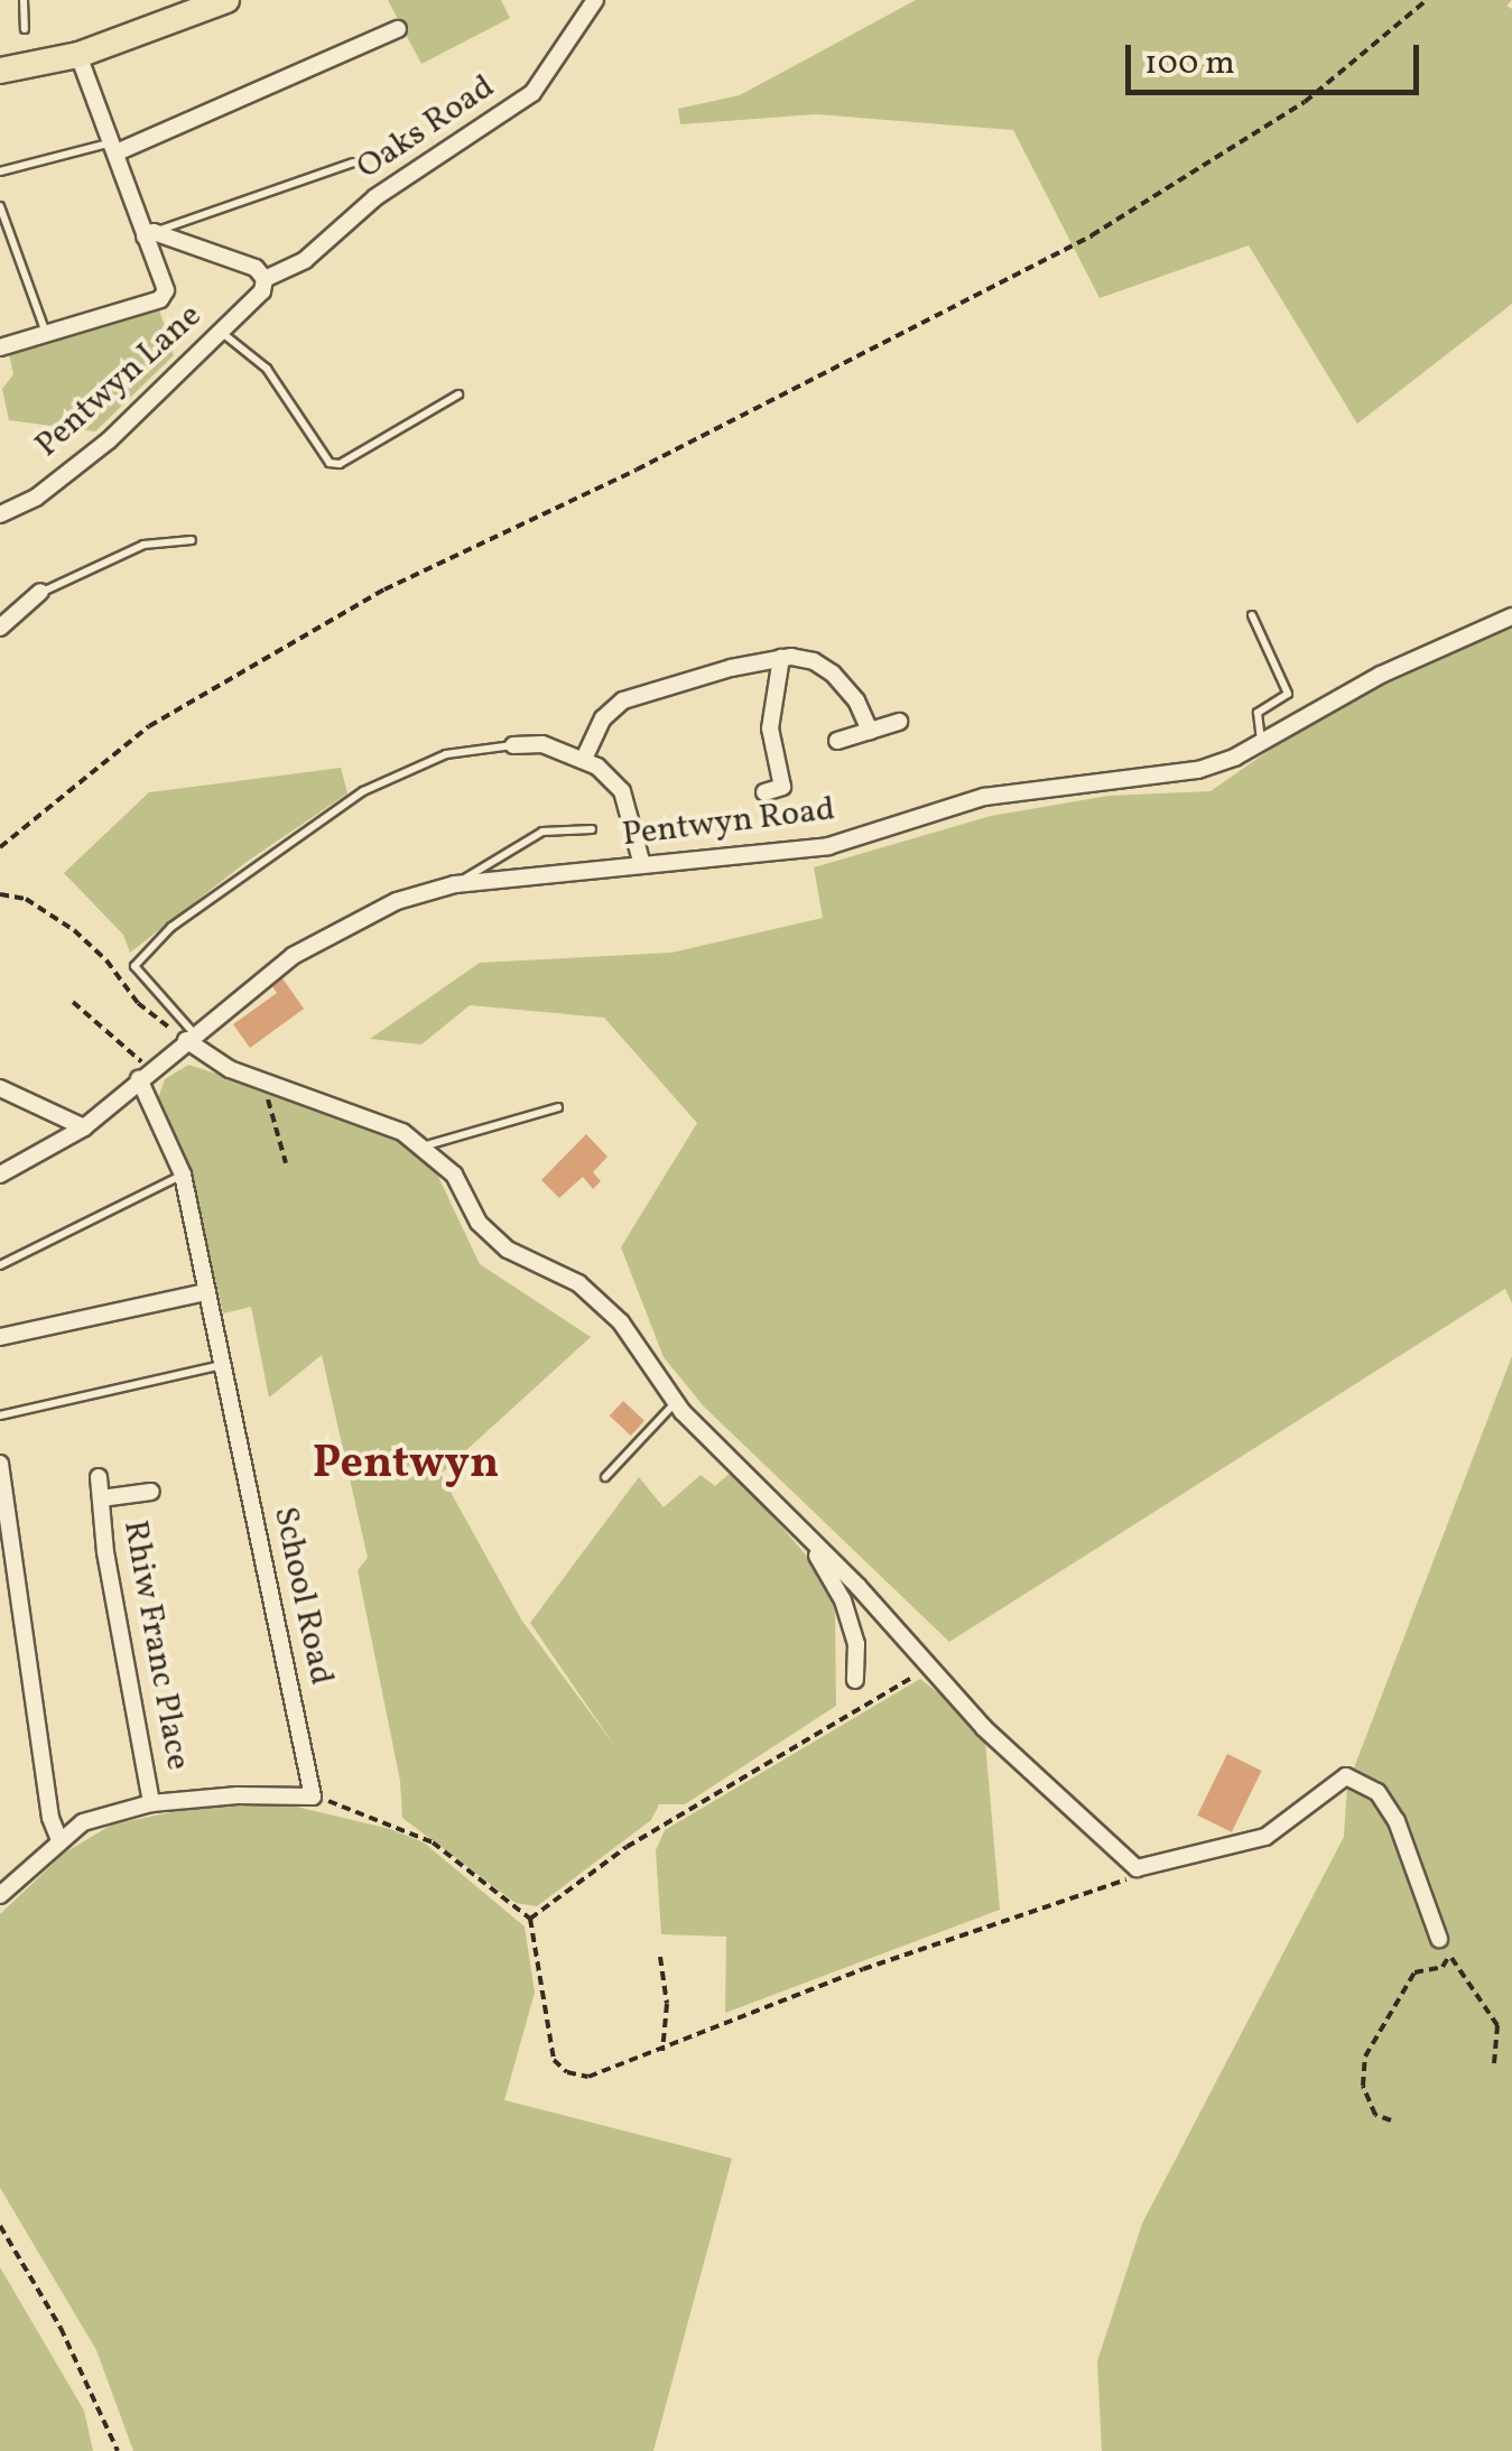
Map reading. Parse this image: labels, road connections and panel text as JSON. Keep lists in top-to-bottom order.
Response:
{
  "streets": {
    "street": [
      "Oaks Road",
      "Pentwyn Lane",
      "Pentwyn Road",
      "School Road",
      "Rhiw Franc Place"
    ]
  },
  "crossings": [
    ["Oaks Road", "Pentwyn Lane"],
    ["Pentwyn Road", "School Road"]
  ],
  "districts": ["Pentwyn"],
  "scale_bar": "100 m"
}
